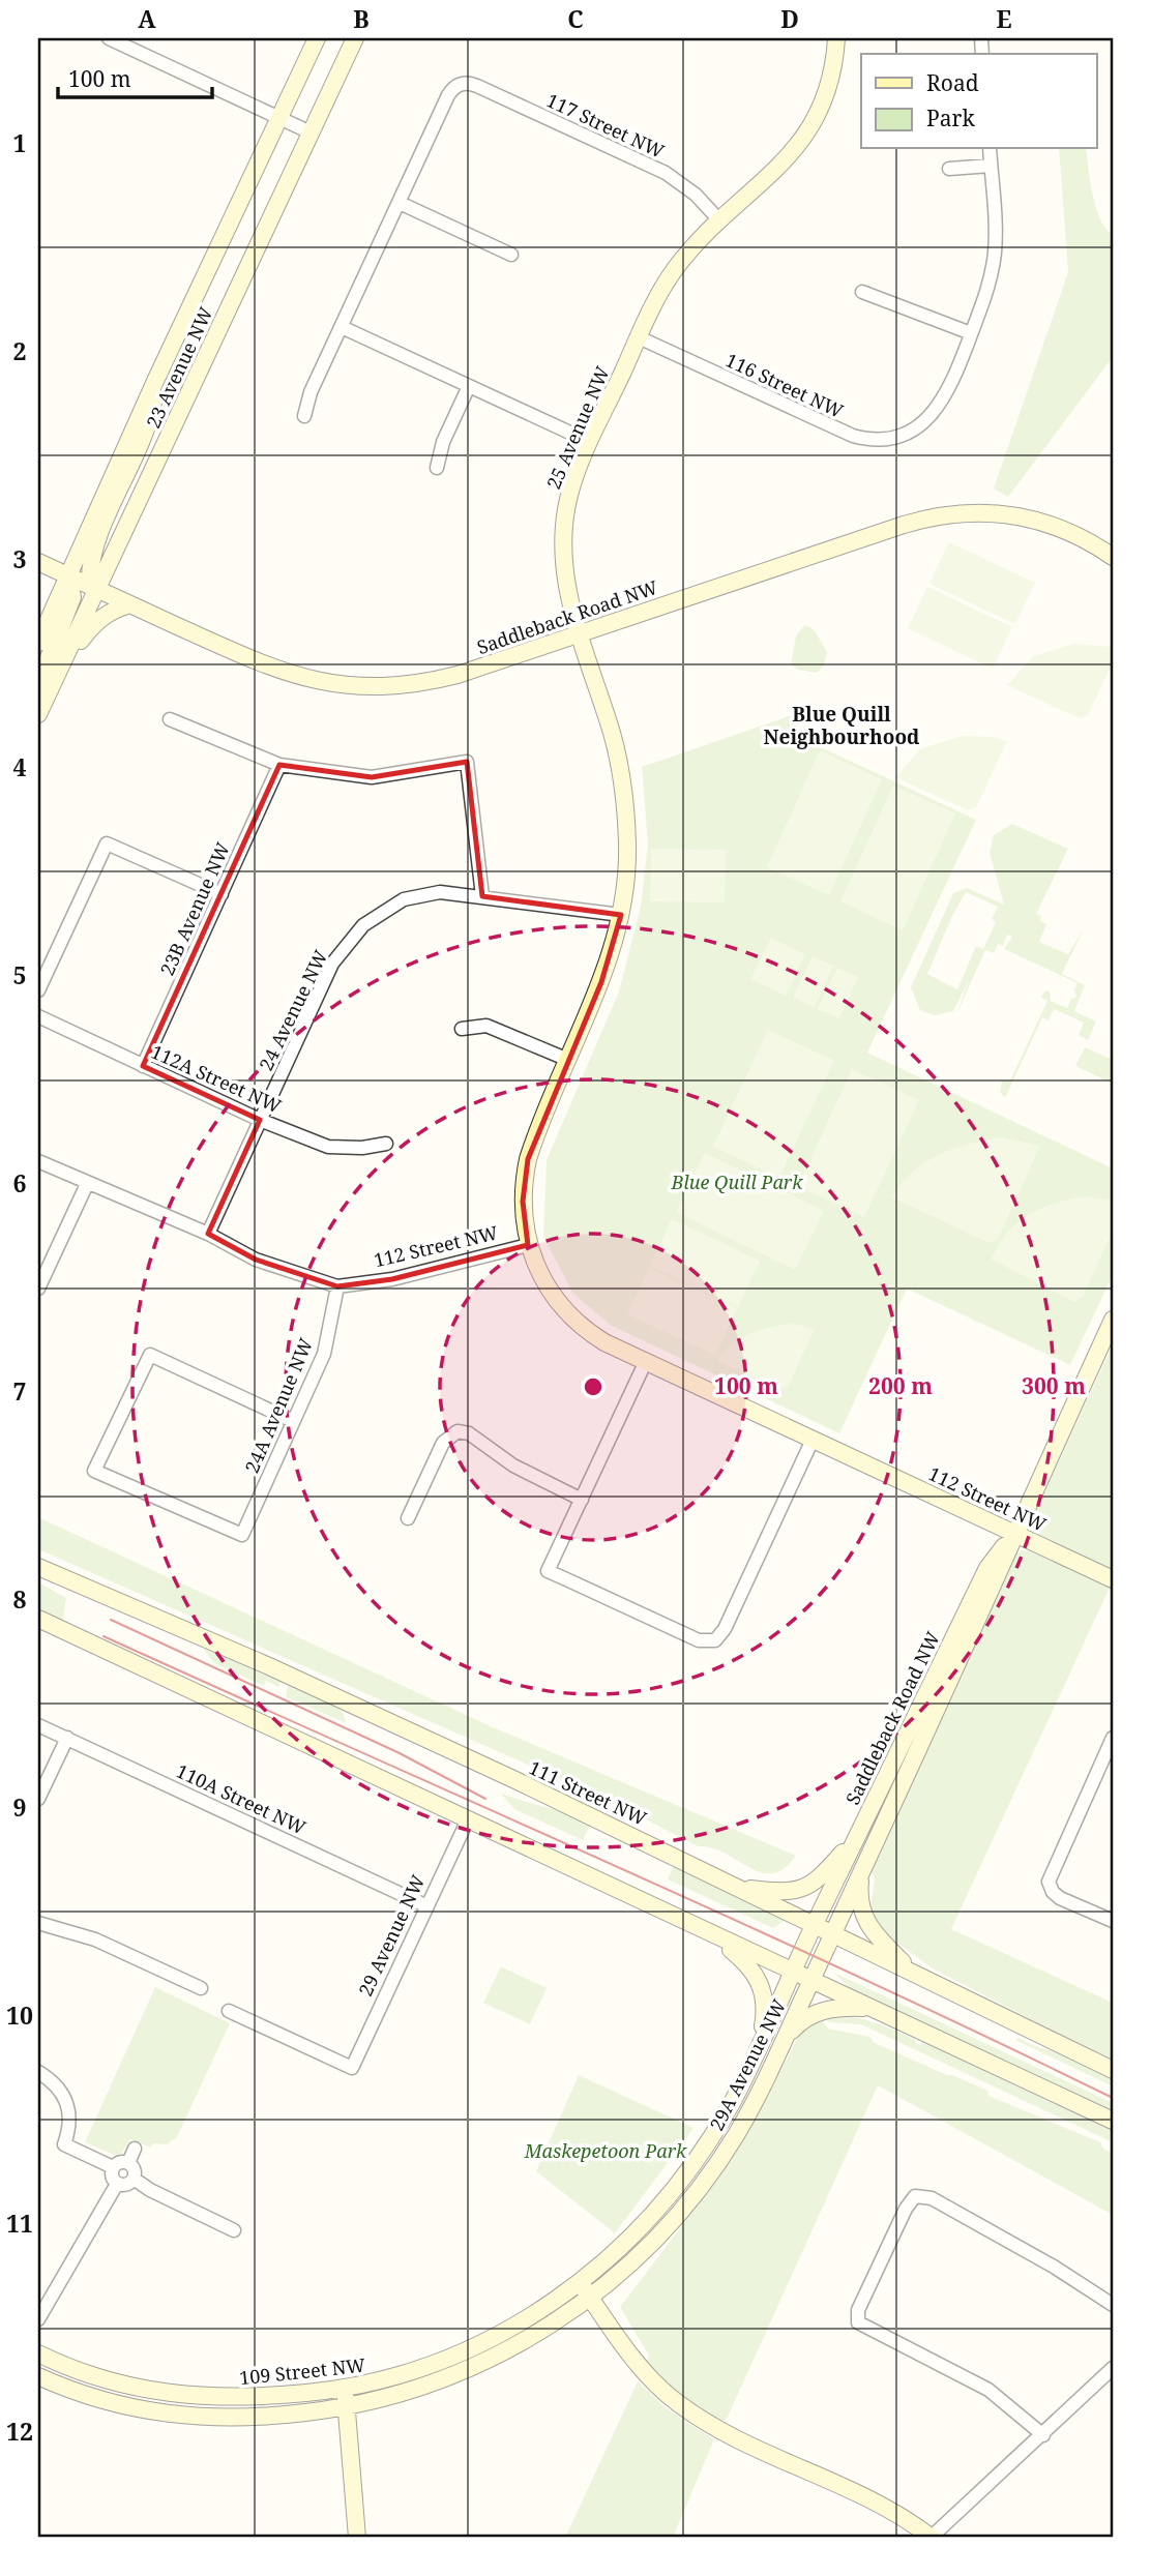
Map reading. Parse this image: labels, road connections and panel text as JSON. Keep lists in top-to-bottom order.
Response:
{
  "streets": {
    "street": [
      "117 Street NW",
      "23 Avenue NW",
      "116 Street NW",
      "25 Avenue NW",
      "Saddleback Road NW",
      "23B Avenue NW",
      "24 Avenue NW",
      "112A Street NW",
      "112 Street NW",
      "24A Avenue NW",
      "111 Street NW",
      "110A Street NW",
      "29 Avenue NW",
      "29A Avenue NW",
      "109 Street NW"
    ]
  },
  "crossings": [
    ["117 Street NW", "25 Avenue NW"],
    ["23 Avenue NW", "Saddleback Road NW"],
    ["116 Street NW", "25 Avenue NW"],
    ["25 Avenue NW", "Saddleback Road NW"],
    ["25 Avenue NW", "24 Avenue NW"],
    ["25 Avenue NW", "112 Street NW"],
    ["Saddleback Road NW", "112 Street NW"],
    ["Saddleback Road NW", "111 Street NW"],
    ["Saddleback Road NW", "29A Avenue NW"],
    ["23B Avenue NW", "112A Street NW"],
    ["24 Avenue NW", "112A Street NW"],
    ["24 Avenue NW", "112 Street NW"],
    ["112 Street NW", "24A Avenue NW"],
    ["111 Street NW", "29A Avenue NW"],
    ["110A Street NW", "29 Avenue NW"],
    ["29A Avenue NW", "109 Street NW"]
  ],
  "districts": ["Blue Quill Neighbourhood"],
  "parks": ["Blue Quill Park", "Maskepetoon Park"],
  "legend": ["Road", "Park"],
  "scale_bar": "100 m",
  "grid": {
    "columns": [
      "A",
      "B",
      "C",
      "D",
      "E"
    ],
    "rows": [
      "1",
      "2",
      "3",
      "4",
      "5",
      "6",
      "7",
      "8",
      "9",
      "10",
      "11",
      "12"
    ]
  },
  "rings": ["100 m", "200 m", "300 m"]
}
